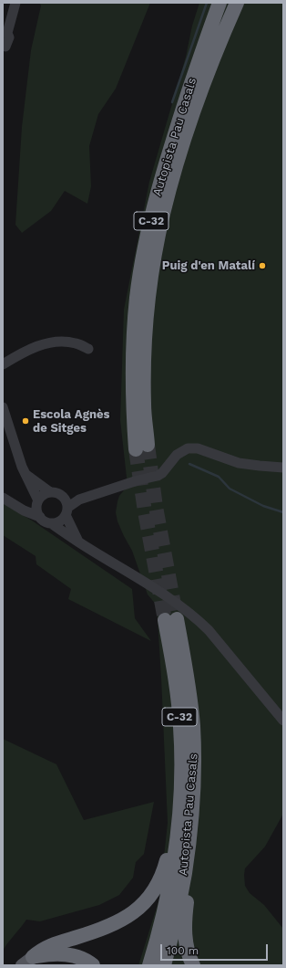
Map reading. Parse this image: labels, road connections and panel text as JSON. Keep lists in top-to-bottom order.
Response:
{
  "streets": {
    "highway": ["Autopista Pau Casals", "C-32"]
  },
  "places": ["Puig d'en Matalí", "Escola Agnès de Sitges"],
  "scale_bar": "100 m"
}
